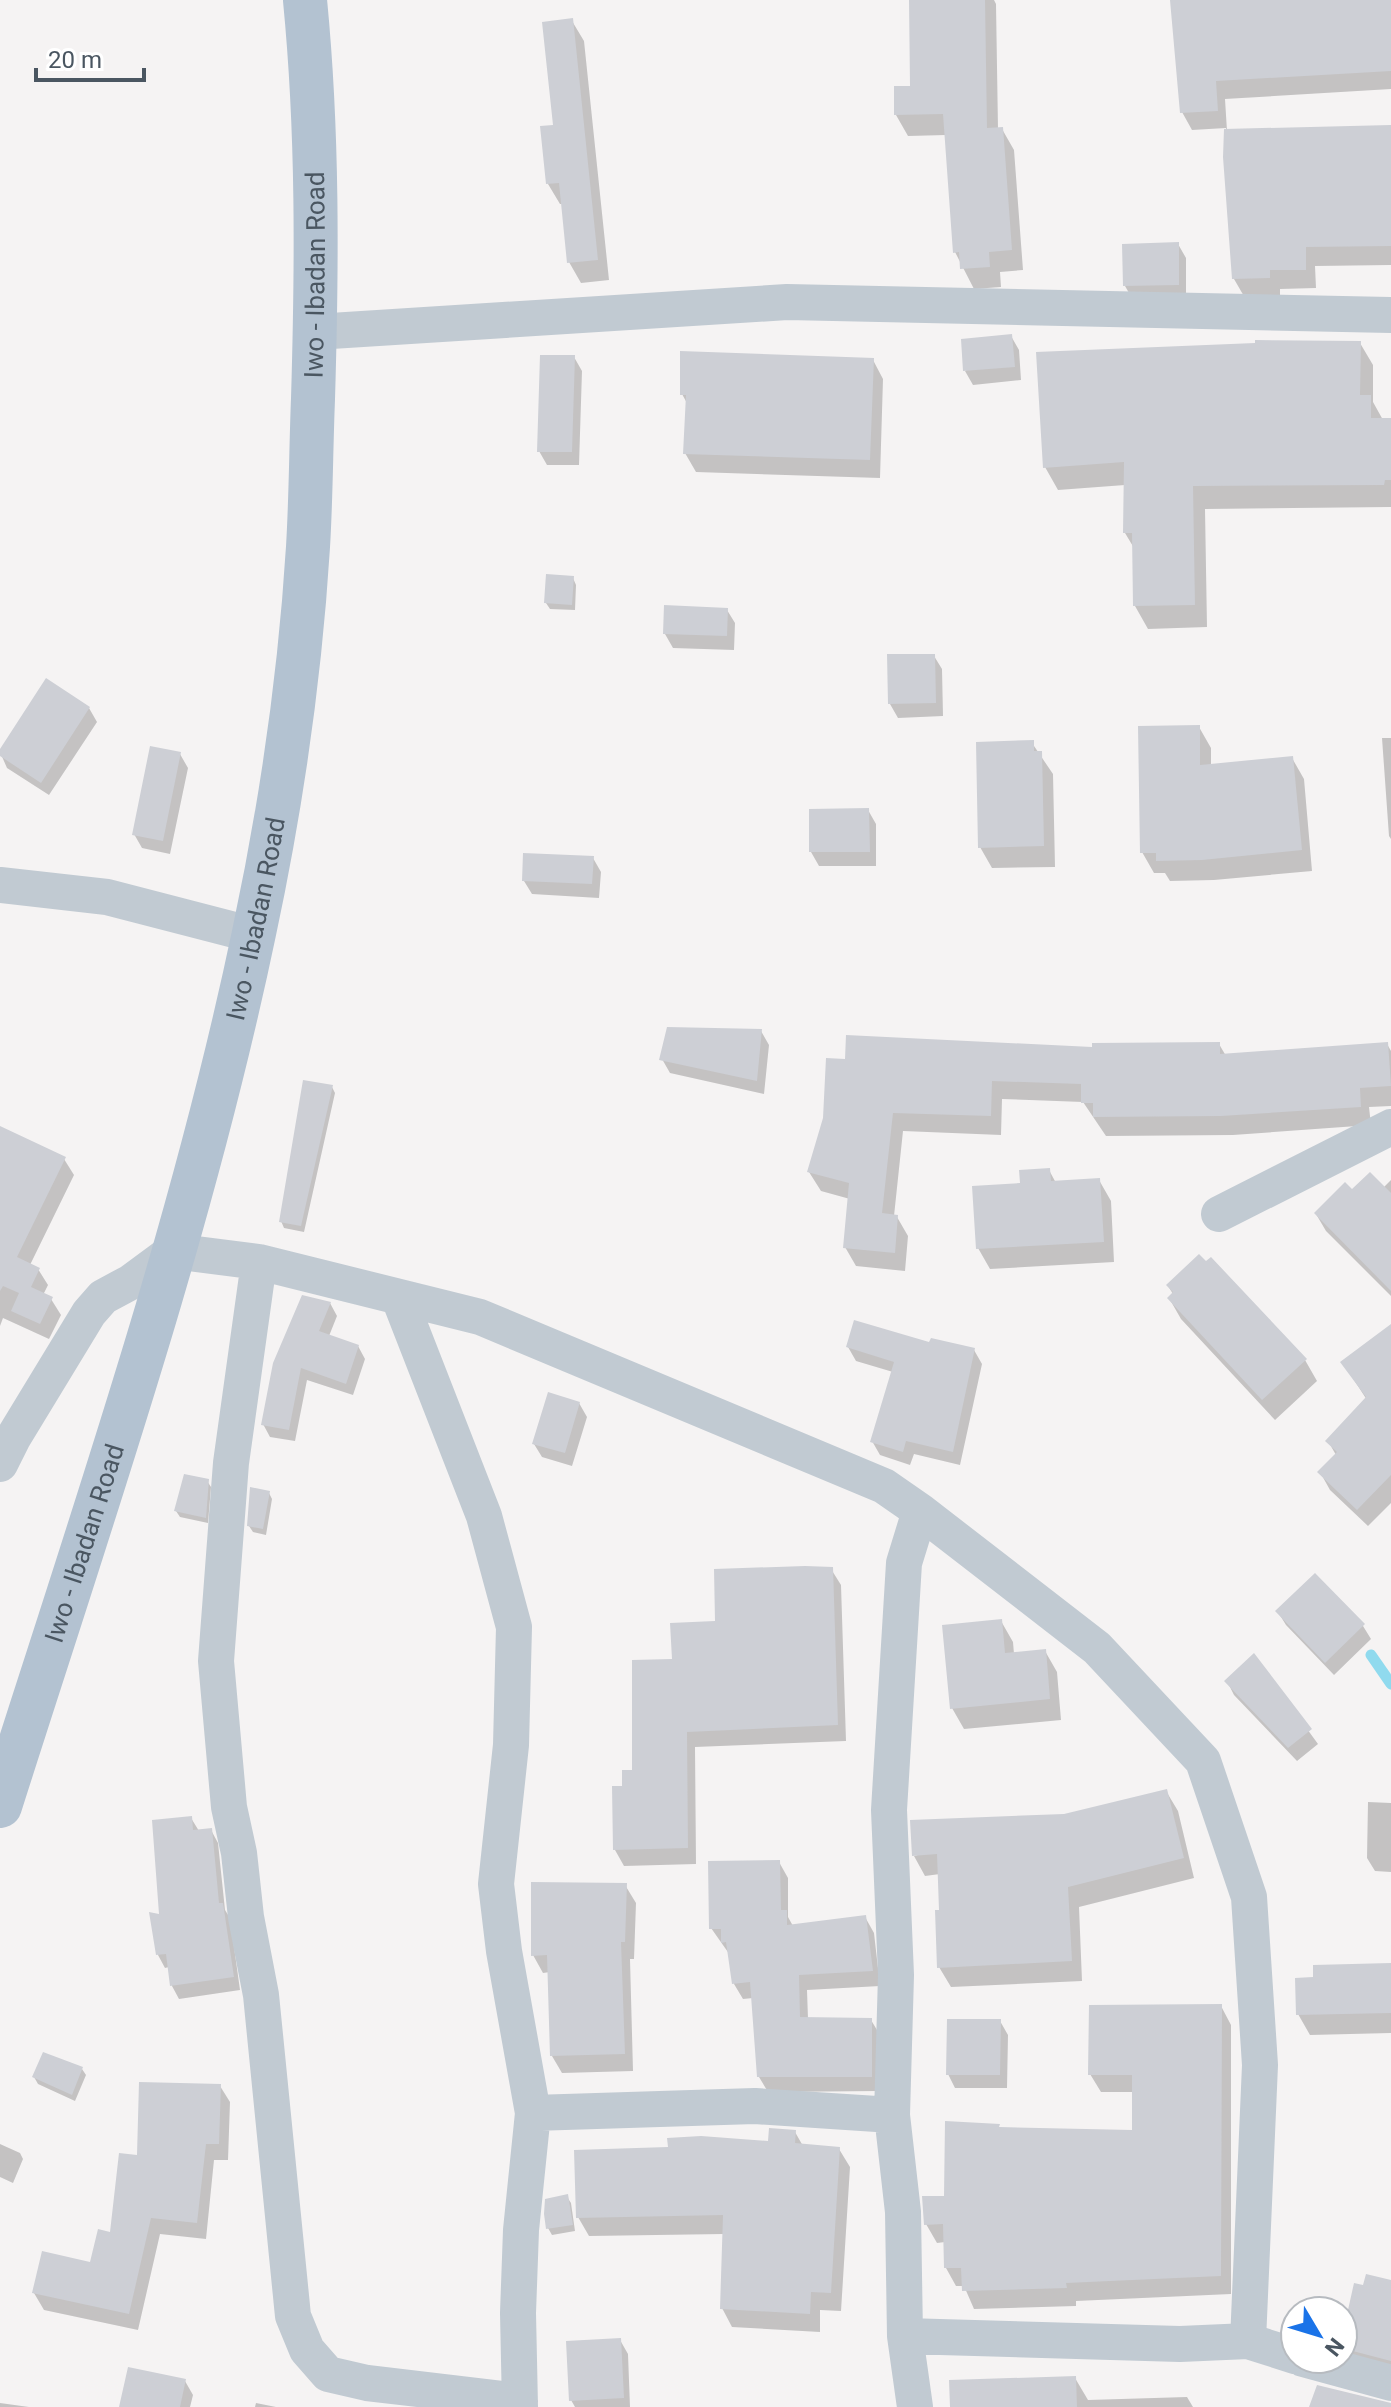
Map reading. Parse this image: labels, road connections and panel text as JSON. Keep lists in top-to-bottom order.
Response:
{
  "streets": {
    "main road": ["Iwo - Ibadan Road"]
  },
  "scale_bar": "20 m",
  "north": "bottom right"
}
